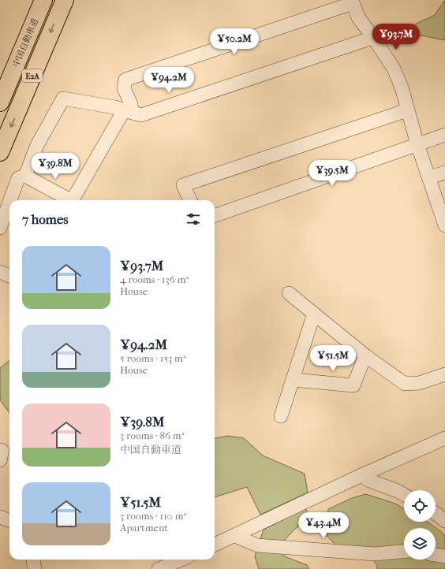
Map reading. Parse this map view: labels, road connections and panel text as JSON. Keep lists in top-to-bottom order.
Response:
{
  "streets": {
    "highway": ["中国自動車道", "E2A"]
  },
  "page": {
    "price": [
      "¥93.7M",
      "¥50.2M",
      "¥94.2M",
      "¥39.8M",
      "¥39.5M",
      "¥51.5M",
      "¥43.4M"
    ],
    "heading": "7 homes",
    "list": [
      {
        "name": "¥93.7M",
        "note": "4 rooms · 136 m² · House"
      },
      {
        "name": "¥94.2M",
        "note": "5 rooms · 153 m² · House"
      },
      {
        "name": "¥39.8M",
        "note": "3 rooms · 86 m² · 中国自動車道"
      },
      {
        "name": "¥51.5M",
        "note": "3 rooms · 110 m² · Apartment"
      }
    ]
  }
}
